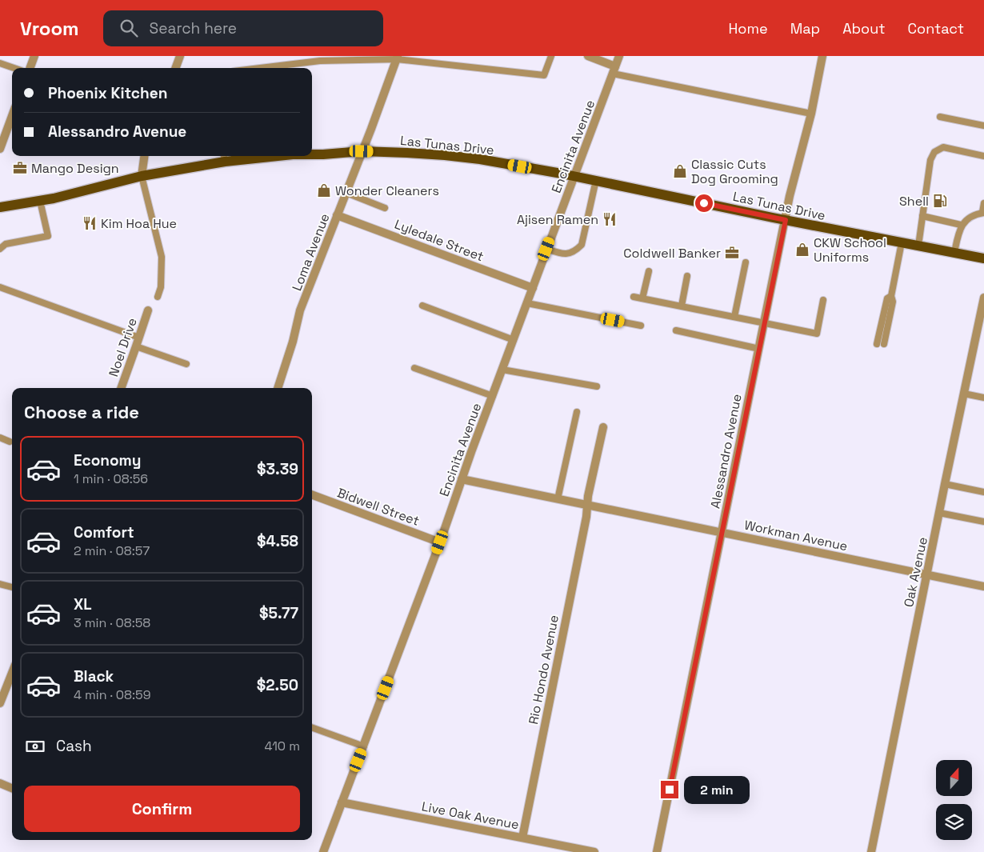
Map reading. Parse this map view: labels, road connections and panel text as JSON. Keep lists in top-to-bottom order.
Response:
{
  "streets": {
    "main road": ["Las Tunas Drive"],
    "street": [
      "Encinita Avenue",
      "Lyledale Street",
      "Loma Avenue",
      "Noel Drive",
      "Alessandro Avenue",
      "Bidwell Street",
      "Workman Avenue",
      "Oak Avenue",
      "Rio Hondo Avenue",
      "Live Oak Avenue"
    ]
  },
  "crossings": [
    ["Las Tunas Drive", "Encinita Avenue"],
    ["Las Tunas Drive", "Loma Avenue"],
    ["Las Tunas Drive", "Alessandro Avenue"],
    ["Encinita Avenue", "Lyledale Street"],
    ["Encinita Avenue", "Bidwell Street"],
    ["Encinita Avenue", "Workman Avenue"],
    ["Encinita Avenue", "Live Oak Avenue"],
    ["Lyledale Street", "Loma Avenue"],
    ["Alessandro Avenue", "Workman Avenue"],
    ["Workman Avenue", "Oak Avenue"],
    ["Workman Avenue", "Rio Hondo Avenue"],
    ["Rio Hondo Avenue", "Live Oak Avenue"]
  ],
  "places": {
    "office": ["Mango Design", "Coldwell Banker"],
    "shop": ["Classic Cuts Dog Grooming", "Wonder Cleaners", "CKW School Uniforms"],
    "fuel station": ["Shell"],
    "restaurant": ["Ajisen Ramen", "Kim Hoa Hue"]
  },
  "north": "top",
  "page": {
    "header": "Vroom",
    "search": "Search here",
    "nav": [
      "Home",
      "Map",
      "About",
      "Contact"
    ],
    "banner": ["Phoenix Kitchen", "Alessandro Avenue"],
    "heading": "Choose a ride",
    "list": [
      {
        "name": "Economy",
        "note": "1 min · 08:56",
        "value": "$3.39"
      },
      {
        "name": "Comfort",
        "note": "2 min · 08:57",
        "value": "$4.58"
      },
      {
        "name": "XL",
        "note": "3 min · 08:58",
        "value": "$5.77"
      },
      {
        "name": "Black",
        "note": "4 min · 08:59",
        "value": "$2.50"
      }
    ],
    "pay": ["Cash", "410 m"],
    "bubble": "2 min",
    "buttons": "Confirm"
  }
}
